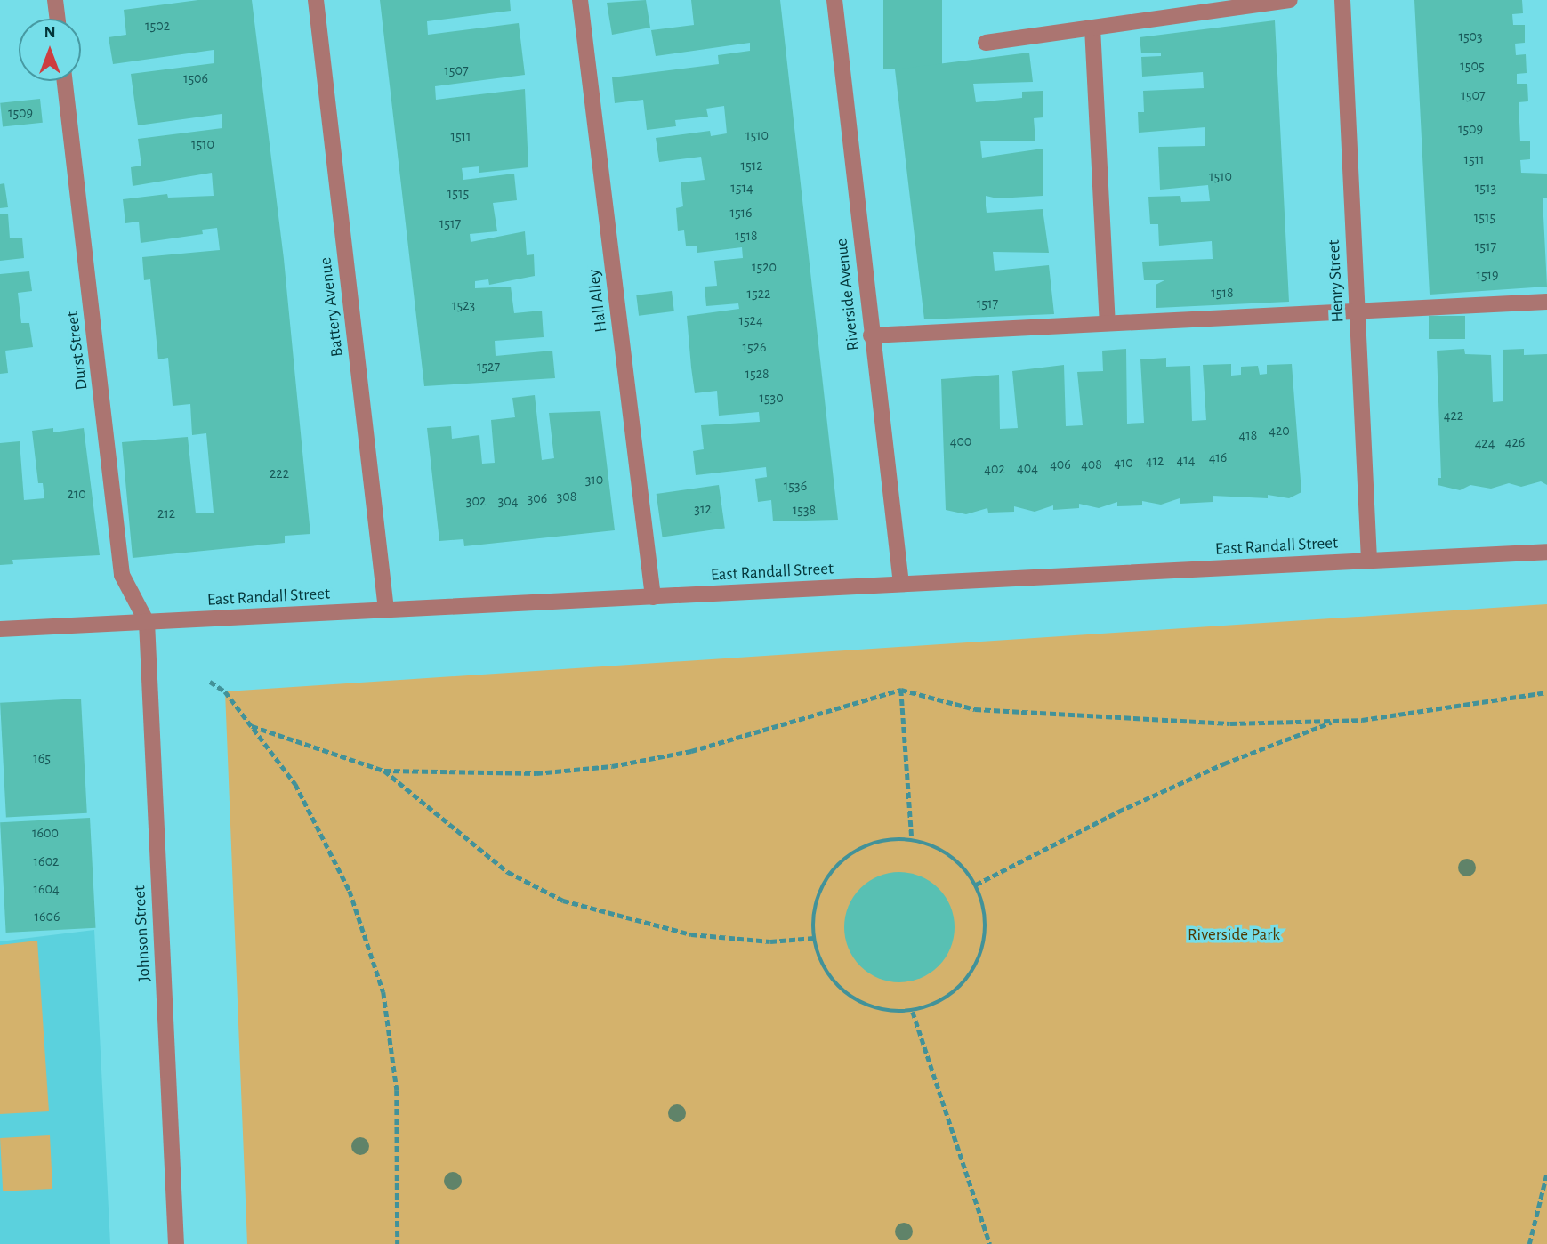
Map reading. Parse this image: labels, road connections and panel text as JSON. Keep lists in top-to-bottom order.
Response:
{
  "streets": {
    "street": [
      "Henry Street",
      "Riverside Avenue",
      "Hall Alley",
      "Battery Avenue",
      "Durst Street",
      "East Randall Street",
      "Johnson Street"
    ]
  },
  "crossings": [
    ["Henry Street", "East Randall Street"],
    ["Riverside Avenue", "East Randall Street"],
    ["Hall Alley", "East Randall Street"],
    ["Battery Avenue", "East Randall Street"],
    ["Durst Street", "East Randall Street"],
    ["Durst Street", "Johnson Street"],
    ["East Randall Street", "Johnson Street"]
  ],
  "parks": ["Riverside Park"],
  "house_numbers": [
    "1502",
    "1503",
    "1505",
    "1507",
    "1506",
    "1507",
    "1509",
    "1509",
    "1510",
    "1511",
    "1510",
    "1511",
    "1512",
    "1510",
    "1514",
    "1513",
    "1515",
    "1516",
    "1515",
    "1517",
    "1518",
    "1517",
    "1520",
    "1519",
    "1518",
    "1522",
    "1517",
    "1523",
    "1524",
    "1526",
    "1527",
    "1528",
    "1530",
    "422",
    "420",
    "418",
    "400",
    "426",
    "424",
    "416",
    "414",
    "412",
    "410",
    "406",
    "408",
    "404",
    "402",
    "222",
    "310",
    "1536",
    "210",
    "308",
    "306",
    "302",
    "304",
    "312",
    "1538",
    "212",
    "165",
    "1600",
    "1602",
    "1604",
    "1606"
  ],
  "north": "top"
}
